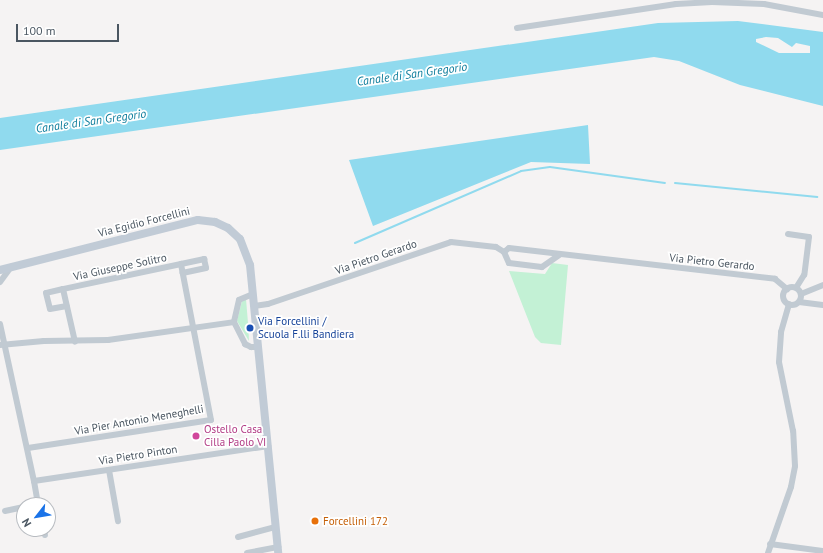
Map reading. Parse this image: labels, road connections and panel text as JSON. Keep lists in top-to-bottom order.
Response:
{
  "streets": {
    "street": [
      "Via Egidio Forcellini",
      "Via Pietro Gerardo",
      "Via Giuseppe Solitro",
      "Via Pier Antonio Meneghelli",
      "Via Pietro Pinton"
    ]
  },
  "crossings": [
    ["Via Egidio Forcellini", "Via Pietro Gerardo"],
    ["Via Egidio Forcellini", "Via Pietro Pinton"],
    ["Via Giuseppe Solitro", "Via Pier Antonio Meneghelli"]
  ],
  "water": ["Canale di San Gregorio"],
  "places": ["Via Forcellini / Scuola F.lli Bandiera", "Ostello Casa Cilla Paolo VI", "Forcellini 172"],
  "scale_bar": "100 m",
  "north": "bottom left"
}
